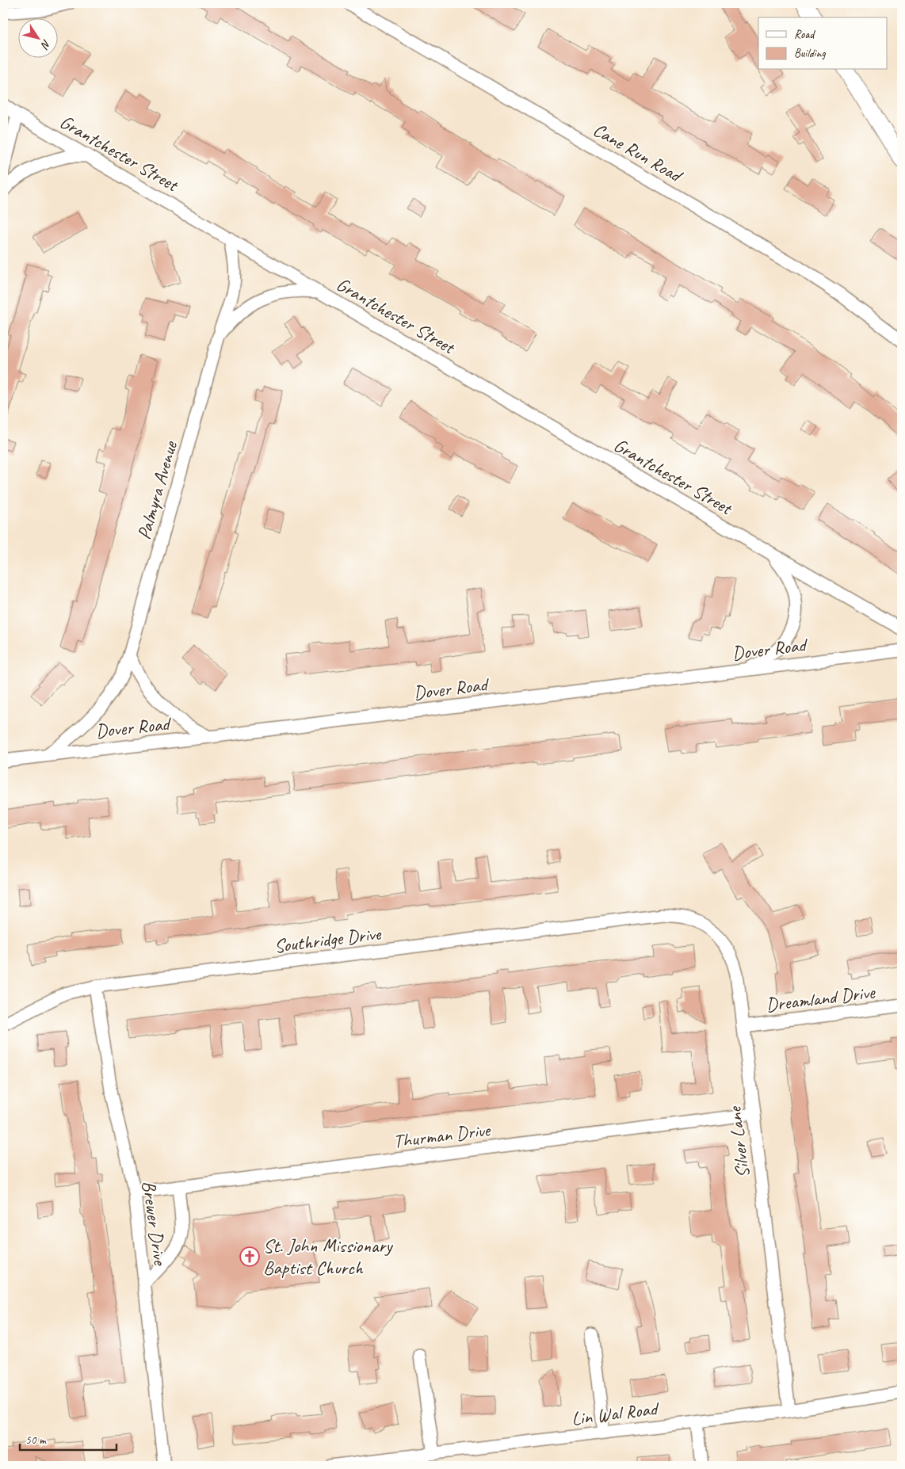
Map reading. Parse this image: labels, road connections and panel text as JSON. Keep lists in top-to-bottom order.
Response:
{
  "streets": {
    "street": [
      "Cane Run Road",
      "Grantchester Street",
      "Palmyra Avenue",
      "Dover Road",
      "Southridge Drive",
      "Dreamland Drive",
      "Thurman Drive",
      "Silver Lane",
      "Brewer Drive",
      "Lin Wal Road"
    ]
  },
  "crossings": [
    ["Grantchester Street", "Palmyra Avenue"],
    ["Grantchester Street", "Dover Road"],
    ["Palmyra Avenue", "Dover Road"],
    ["Southridge Drive", "Silver Lane"],
    ["Southridge Drive", "Brewer Drive"],
    ["Dreamland Drive", "Silver Lane"],
    ["Thurman Drive", "Silver Lane"],
    ["Thurman Drive", "Brewer Drive"],
    ["Silver Lane", "Lin Wal Road"]
  ],
  "places": {
    "church": ["St. John Missionary Baptist Church"]
  },
  "legend": ["Road", "Building"],
  "scale_bar": "50 m",
  "north": "bottom right"
}
